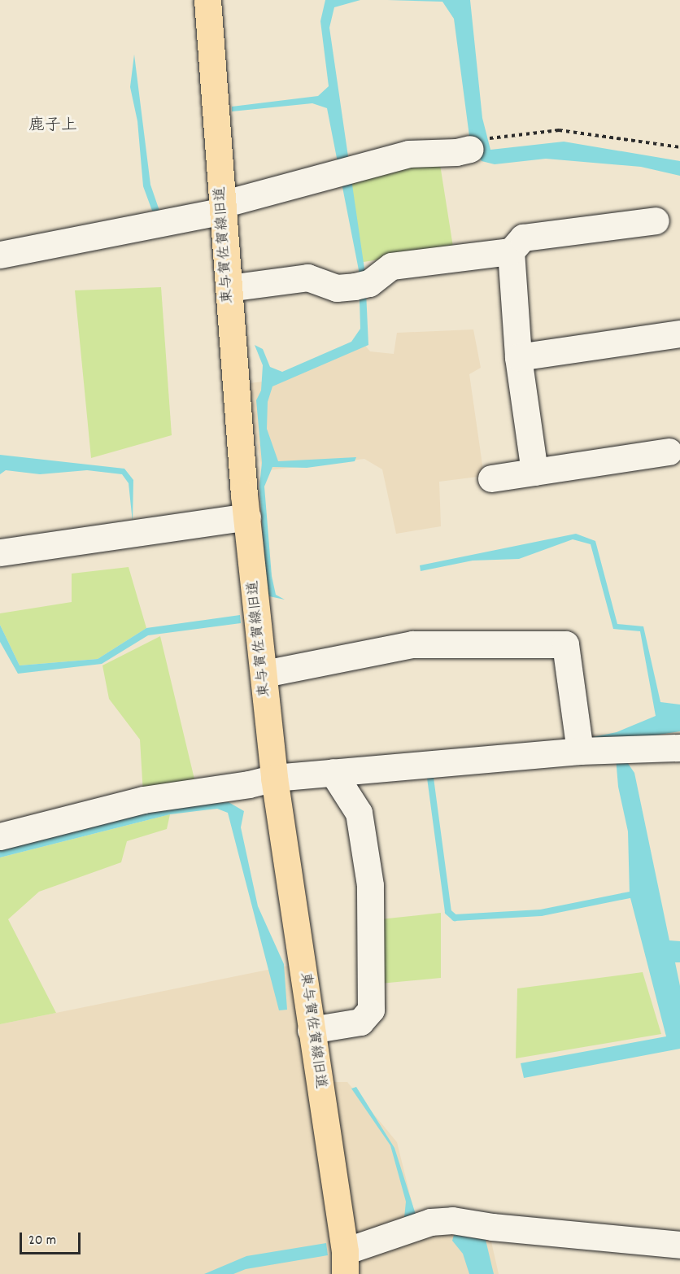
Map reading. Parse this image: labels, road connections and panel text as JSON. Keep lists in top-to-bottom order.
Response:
{
  "streets": {
    "main road": ["東与賀佐賀線旧道"]
  },
  "districts": ["鹿子上"],
  "scale_bar": "20 m"
}
